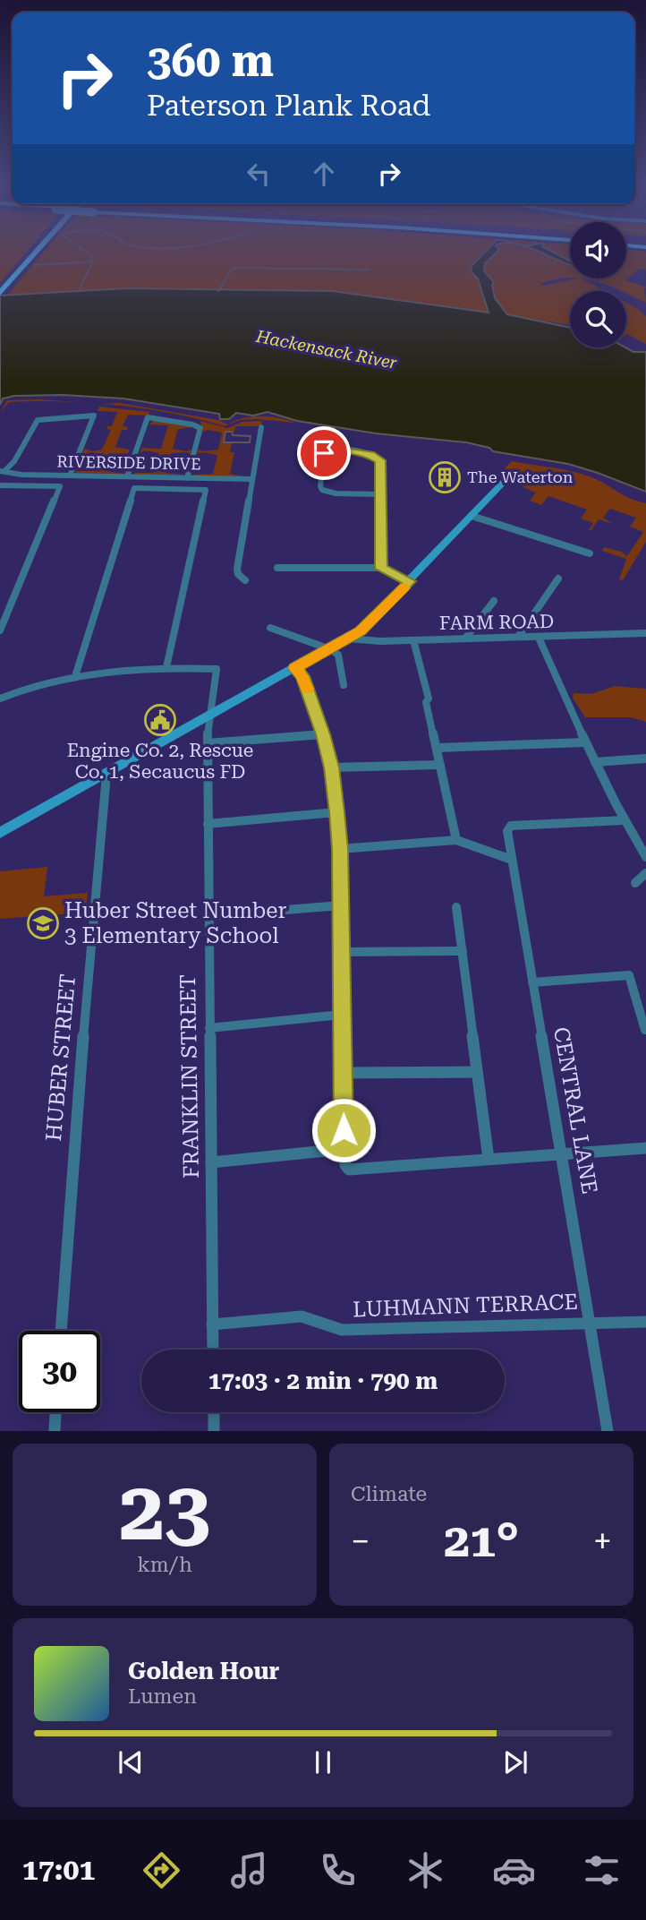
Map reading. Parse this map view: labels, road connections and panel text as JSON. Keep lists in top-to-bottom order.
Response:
{
  "streets": {
    "street": [
      "RIVERSIDE DRIVE",
      "FARM ROAD",
      "HUBER STREET",
      "FRANKLIN STREET",
      "CENTRAL LANE",
      "LUHMANN TERRACE"
    ]
  },
  "crossings": [
    ["FRANKLIN STREET", "LUHMANN TERRACE"],
    ["CENTRAL LANE", "LUHMANN TERRACE"]
  ],
  "water": ["Hackensack River"],
  "places": {
    "building": ["The Waterton"],
    "public building": ["Engine Co. 2, Rescue Co. 1, Secaucus FD"],
    "school or university": ["Huber Street Number 3 Elementary School"]
  },
  "page": {
    "turn": ["360 m", "Paterson Plank Road"],
    "limit": "30",
    "trip": "17:03 · 2 min · 790 m",
    "tile": [
      ["23", "km/h"],
      "Climate"
    ],
    "heat": ["−", "21°", "+"],
    "song": ["Golden Hour", "Lumen"],
    "tabs": "17:01"
  }
}
